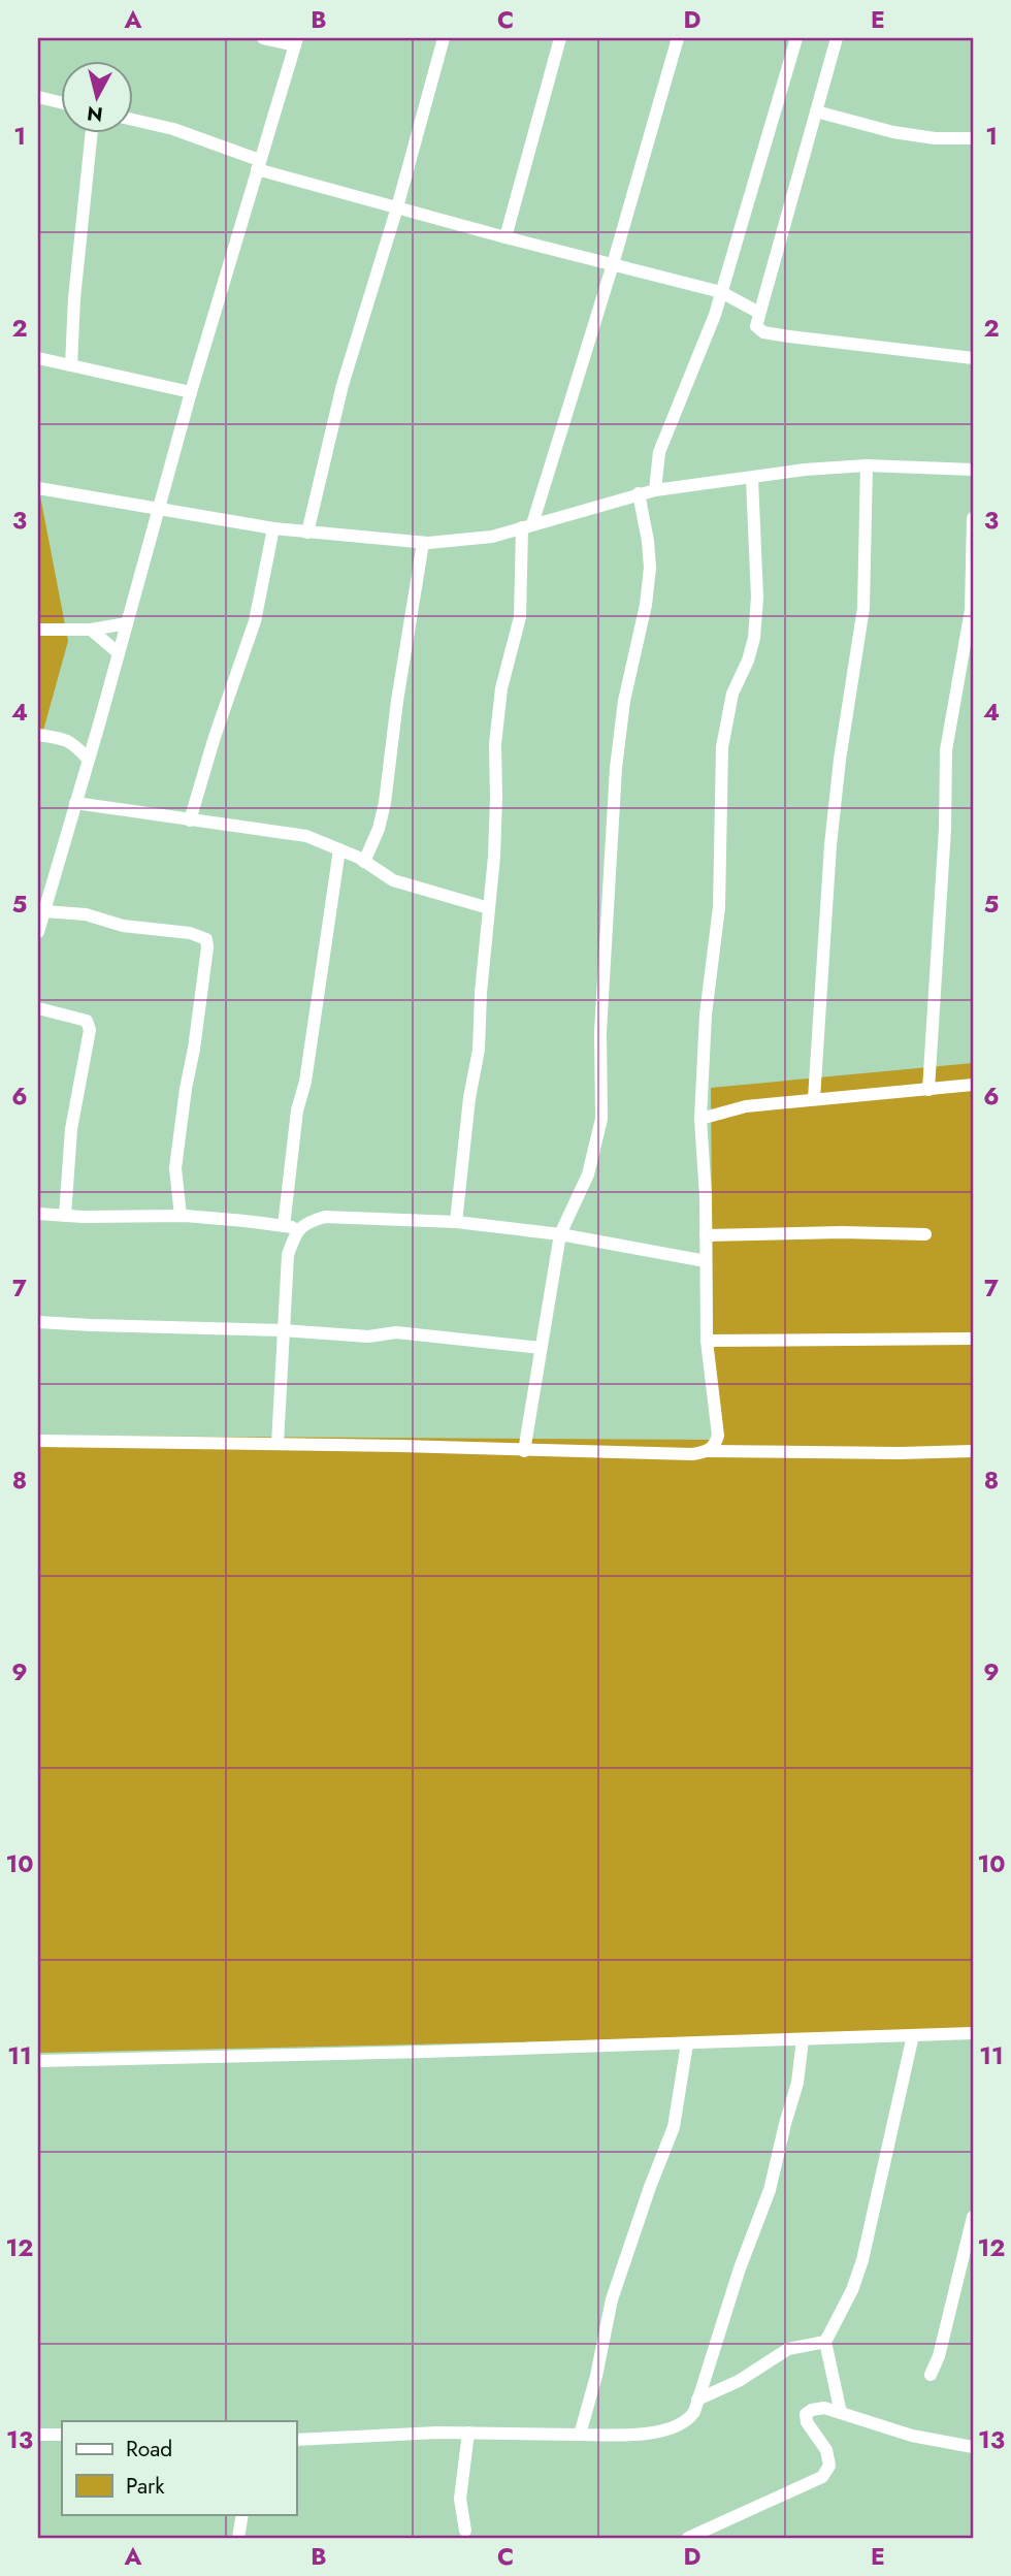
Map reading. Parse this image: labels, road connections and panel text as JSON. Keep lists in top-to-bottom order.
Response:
{
  "legend": ["Road", "Park"],
  "north": "bottom",
  "grid": {
    "columns": [
      "A",
      "B",
      "C",
      "D",
      "E"
    ],
    "rows": [
      "1",
      "2",
      "3",
      "4",
      "5",
      "6",
      "7",
      "8",
      "9",
      "10",
      "11",
      "12",
      "13"
    ]
  }
}
